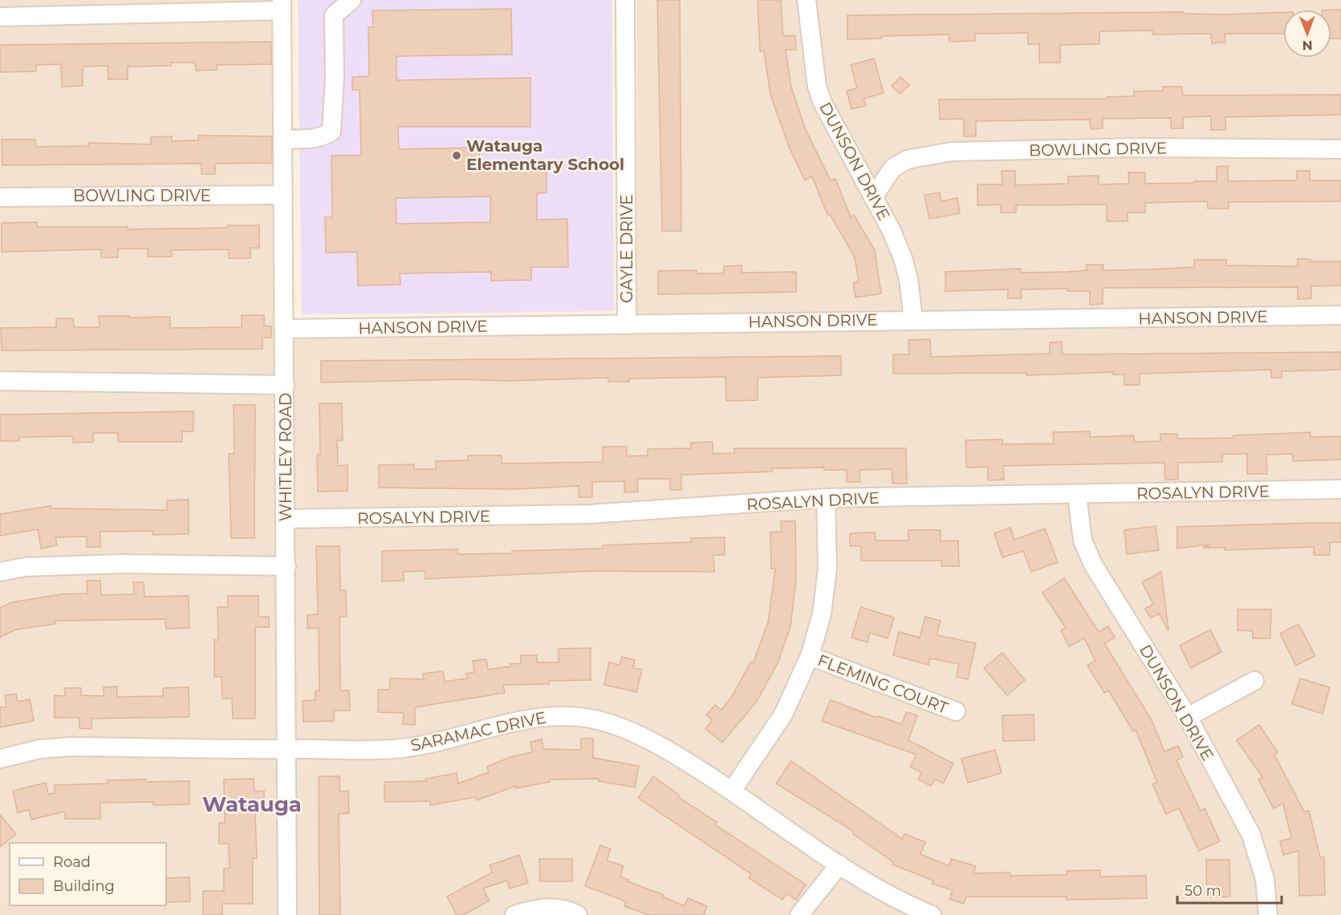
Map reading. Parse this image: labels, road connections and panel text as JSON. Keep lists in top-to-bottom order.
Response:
{
  "streets": {
    "street": [
      "BOWLING DRIVE",
      "DUNSON DRIVE",
      "GAYLE DRIVE",
      "HANSON DRIVE",
      "WHITLEY ROAD",
      "ROSALYN DRIVE",
      "FLEMING COURT",
      "SARAMAC DRIVE"
    ]
  },
  "crossings": [
    ["BOWLING DRIVE", "DUNSON DRIVE"],
    ["BOWLING DRIVE", "WHITLEY ROAD"],
    ["DUNSON DRIVE", "HANSON DRIVE"],
    ["DUNSON DRIVE", "ROSALYN DRIVE"],
    ["GAYLE DRIVE", "HANSON DRIVE"],
    ["HANSON DRIVE", "WHITLEY ROAD"],
    ["WHITLEY ROAD", "ROSALYN DRIVE"],
    ["WHITLEY ROAD", "SARAMAC DRIVE"]
  ],
  "districts": ["Watauga"],
  "places": ["Watauga Elementary School"],
  "legend": ["Road", "Building"],
  "scale_bar": "50 m",
  "north": "bottom"
}
